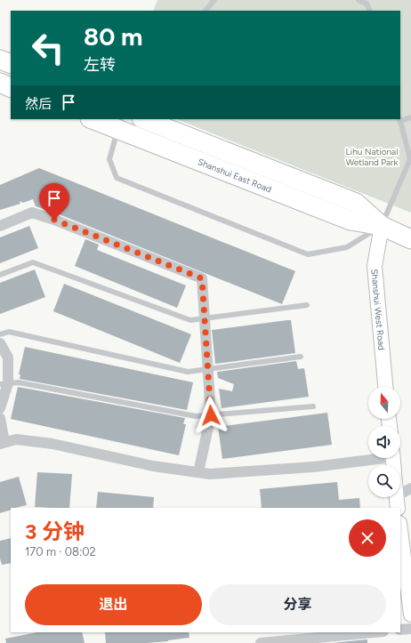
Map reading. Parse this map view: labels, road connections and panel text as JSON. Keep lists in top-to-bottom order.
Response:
{
  "streets": {
    "highway": ["Shanshui East Road"],
    "street": ["Shanshui West Road"]
  },
  "crossings": [
    ["Shanshui East Road", "Shanshui West Road"]
  ],
  "parks": ["Lihu National Wetland Park"],
  "north": "top",
  "page": {
    "turn": ["80 m", "左转"],
    "then": "然后",
    "heading": ["3 分钟", "170 m · 08:02"],
    "buttons": ["退出", "分享"]
  }
}
